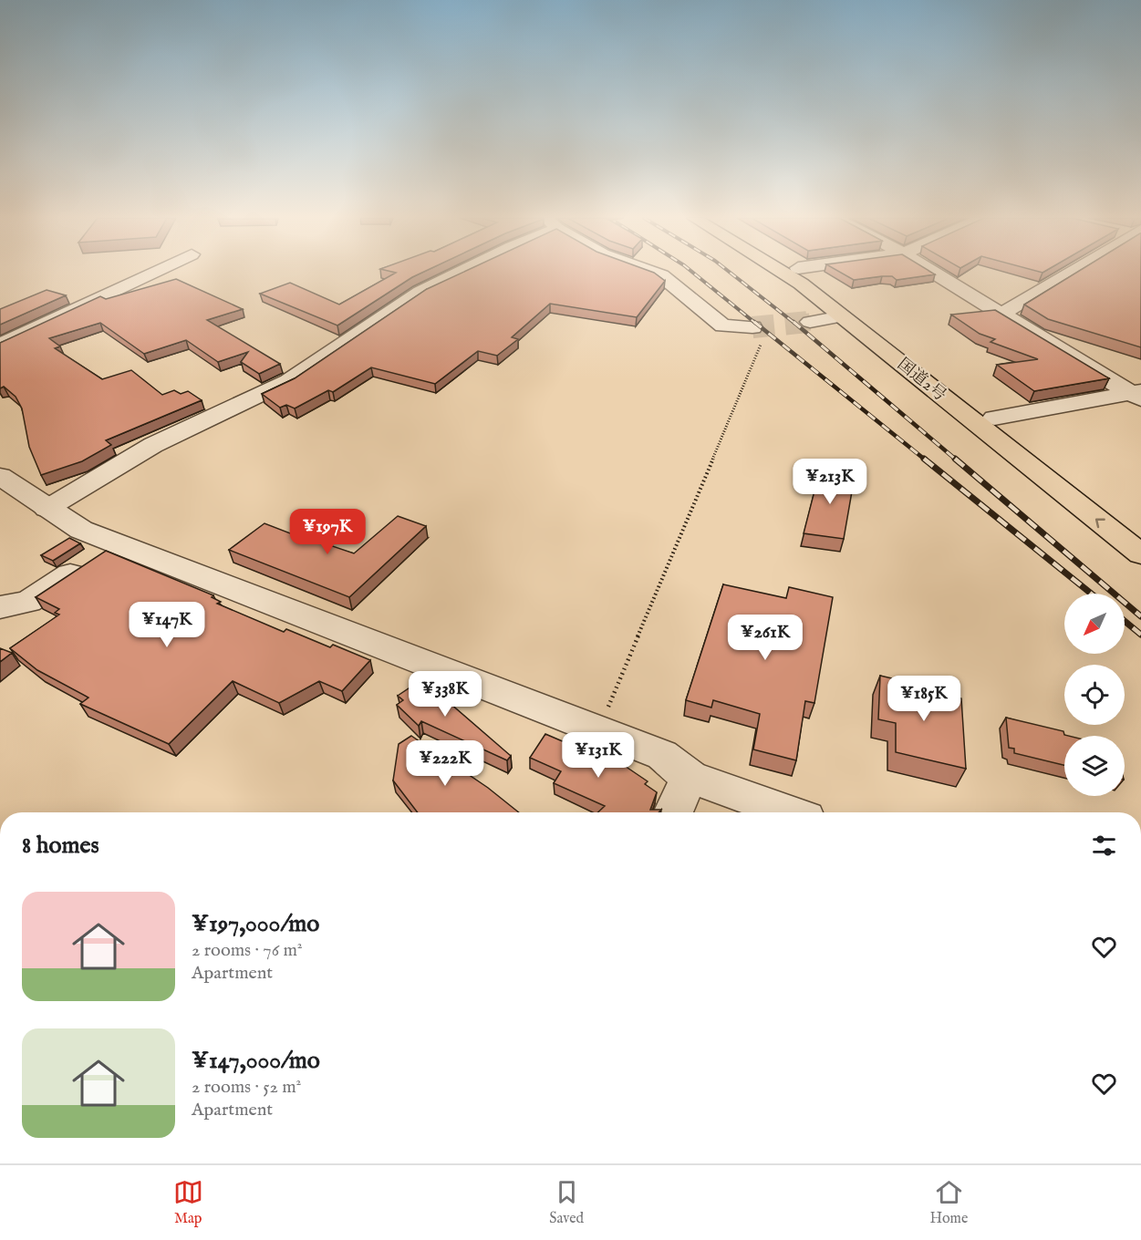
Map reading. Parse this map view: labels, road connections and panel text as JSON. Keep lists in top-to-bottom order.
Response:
{
  "streets": {
    "highway": ["国道2号"]
  },
  "north": "bottom left",
  "page": {
    "price": [
      "¥213K",
      "¥197K",
      "¥147K",
      "¥261K",
      "¥338K",
      "¥185K",
      "¥131K",
      "¥222K"
    ],
    "heading": "8 homes",
    "list": [
      {
        "name": "¥197,000/mo",
        "note": "2 rooms · 76 m² · Apartment"
      },
      {
        "name": "¥147,000/mo",
        "note": "2 rooms · 52 m² · Apartment"
      }
    ],
    "tabs": ["Map", "Saved", "Home"]
  }
}
